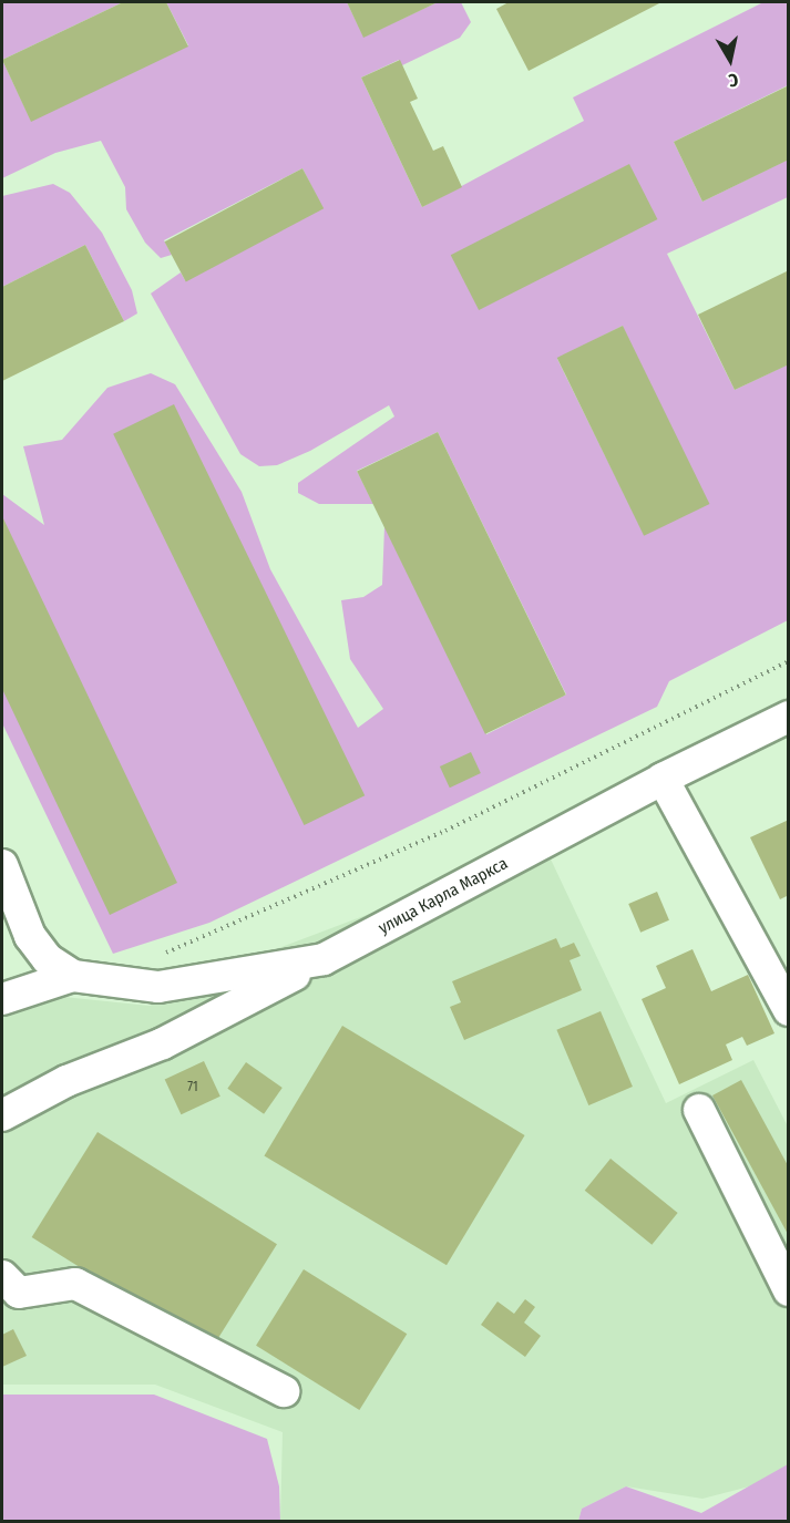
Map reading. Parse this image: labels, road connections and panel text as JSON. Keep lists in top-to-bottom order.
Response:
{
  "streets": {
    "street": ["улица Карла Маркса"]
  },
  "house_numbers": ["71"],
  "north": "bottom"
}
